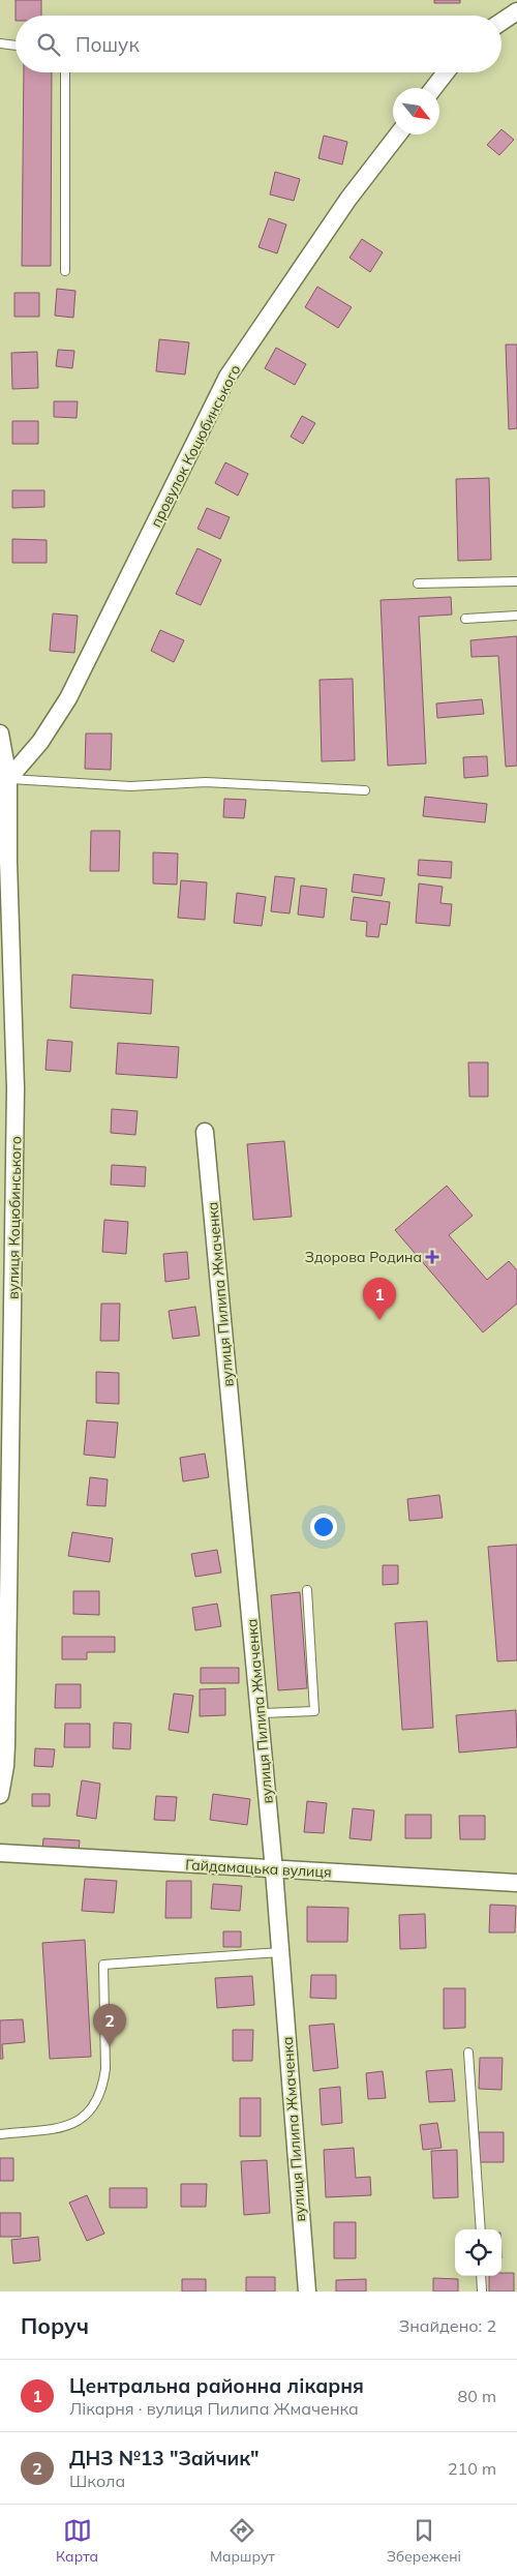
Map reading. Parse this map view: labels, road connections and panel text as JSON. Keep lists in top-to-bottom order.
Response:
{
  "streets": {
    "street": [
      "провулок Коцюбинського",
      "вулиця Коцюбинського",
      "вулиця Пилипа Жмаченка",
      "Гайдамацька вулиця"
    ]
  },
  "crossings": [
    ["провулок Коцюбинського", "вулиця Коцюбинського"],
    ["вулиця Пилипа Жмаченка", "Гайдамацька вулиця"]
  ],
  "places": {
    "health": ["Здорова Родина"]
  },
  "north": "bottom right",
  "page": {
    "search": "Пошук",
    "pins": ["1", "2"],
    "heading": ["Поруч", "Знайдено: 2"],
    "list": [
      {
        "mark": "1",
        "name": "Центральна районна лікарня",
        "note": "Лікарня · вулиця Пилипа Жмаченка",
        "value": "80 m"
      },
      {
        "mark": "2",
        "name": "ДНЗ №13 \"Зайчик\"",
        "note": "Школа",
        "value": "210 m"
      }
    ],
    "nav": ["Карта", "Маршрут", "Збережені"]
  }
}
